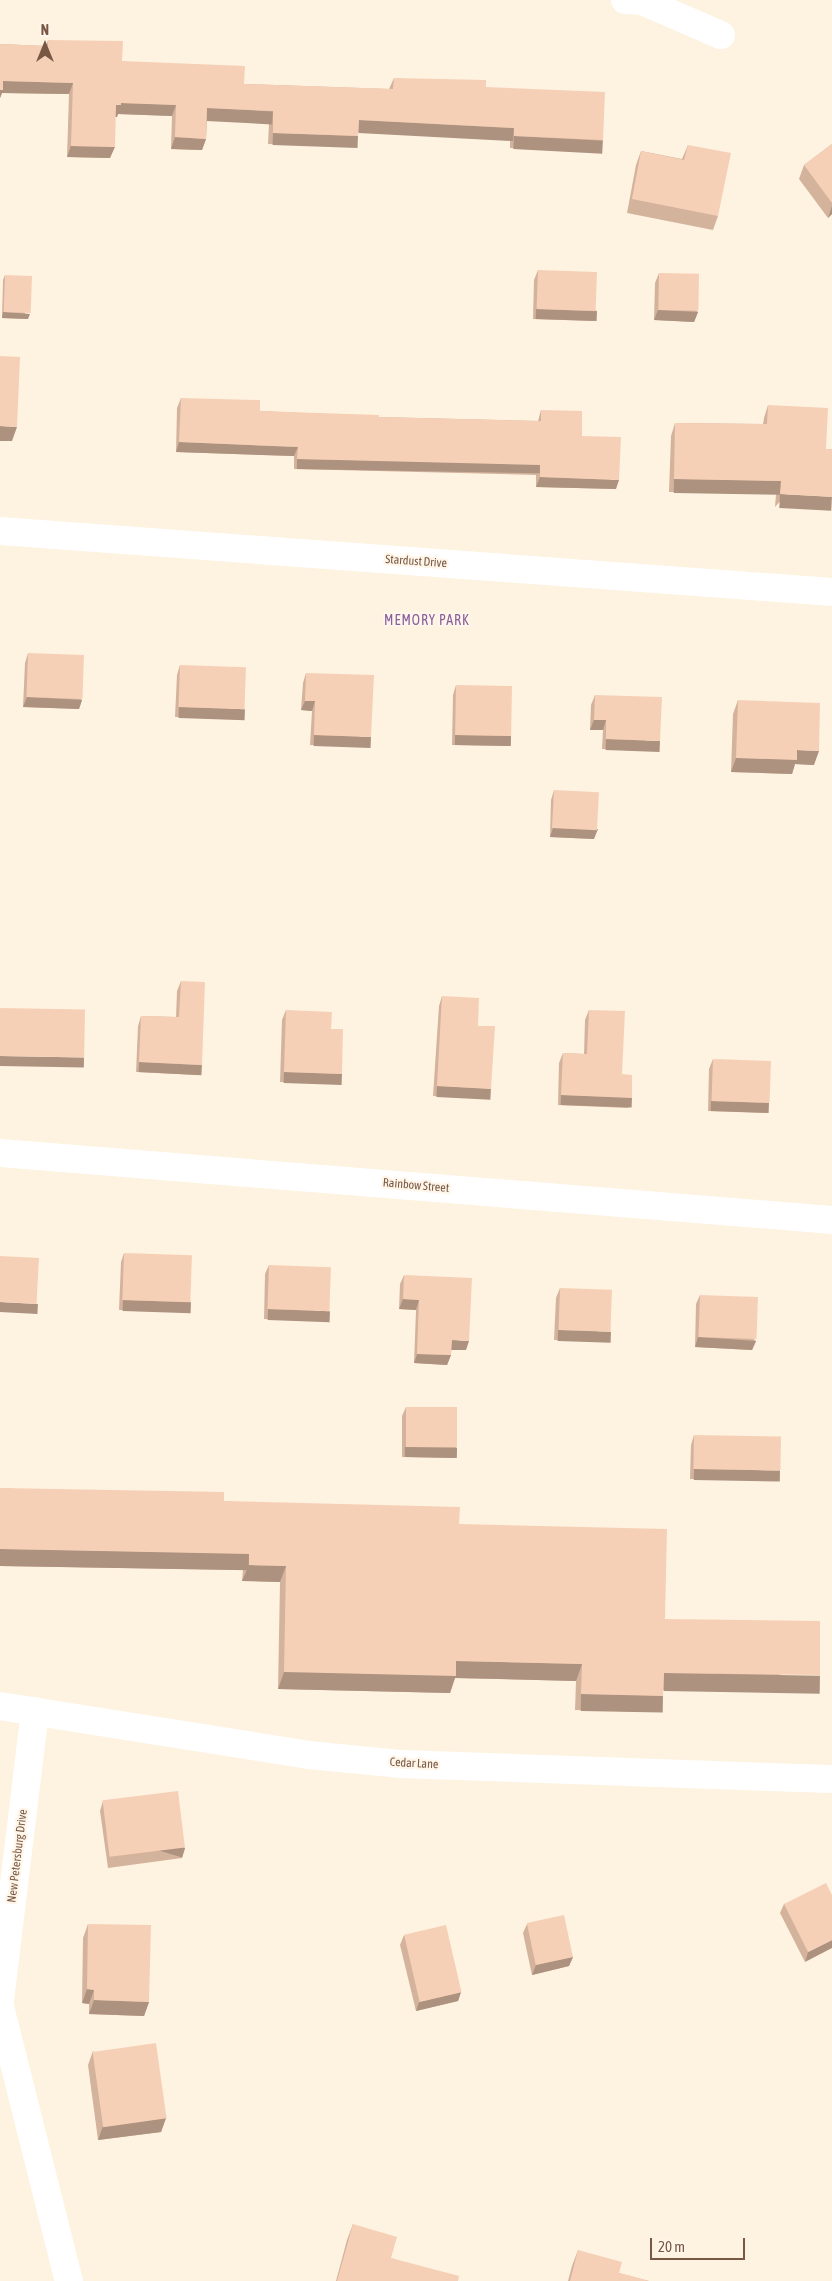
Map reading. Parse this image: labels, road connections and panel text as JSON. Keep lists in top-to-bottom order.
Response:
{
  "streets": {
    "street": [
      "Stardust Drive",
      "Rainbow Street",
      "Cedar Lane",
      "New Petersburg Drive"
    ]
  },
  "crossings": [
    ["Cedar Lane", "New Petersburg Drive"]
  ],
  "districts": ["MEMORY PARK"],
  "scale_bar": "20 m",
  "north": "top"
}
